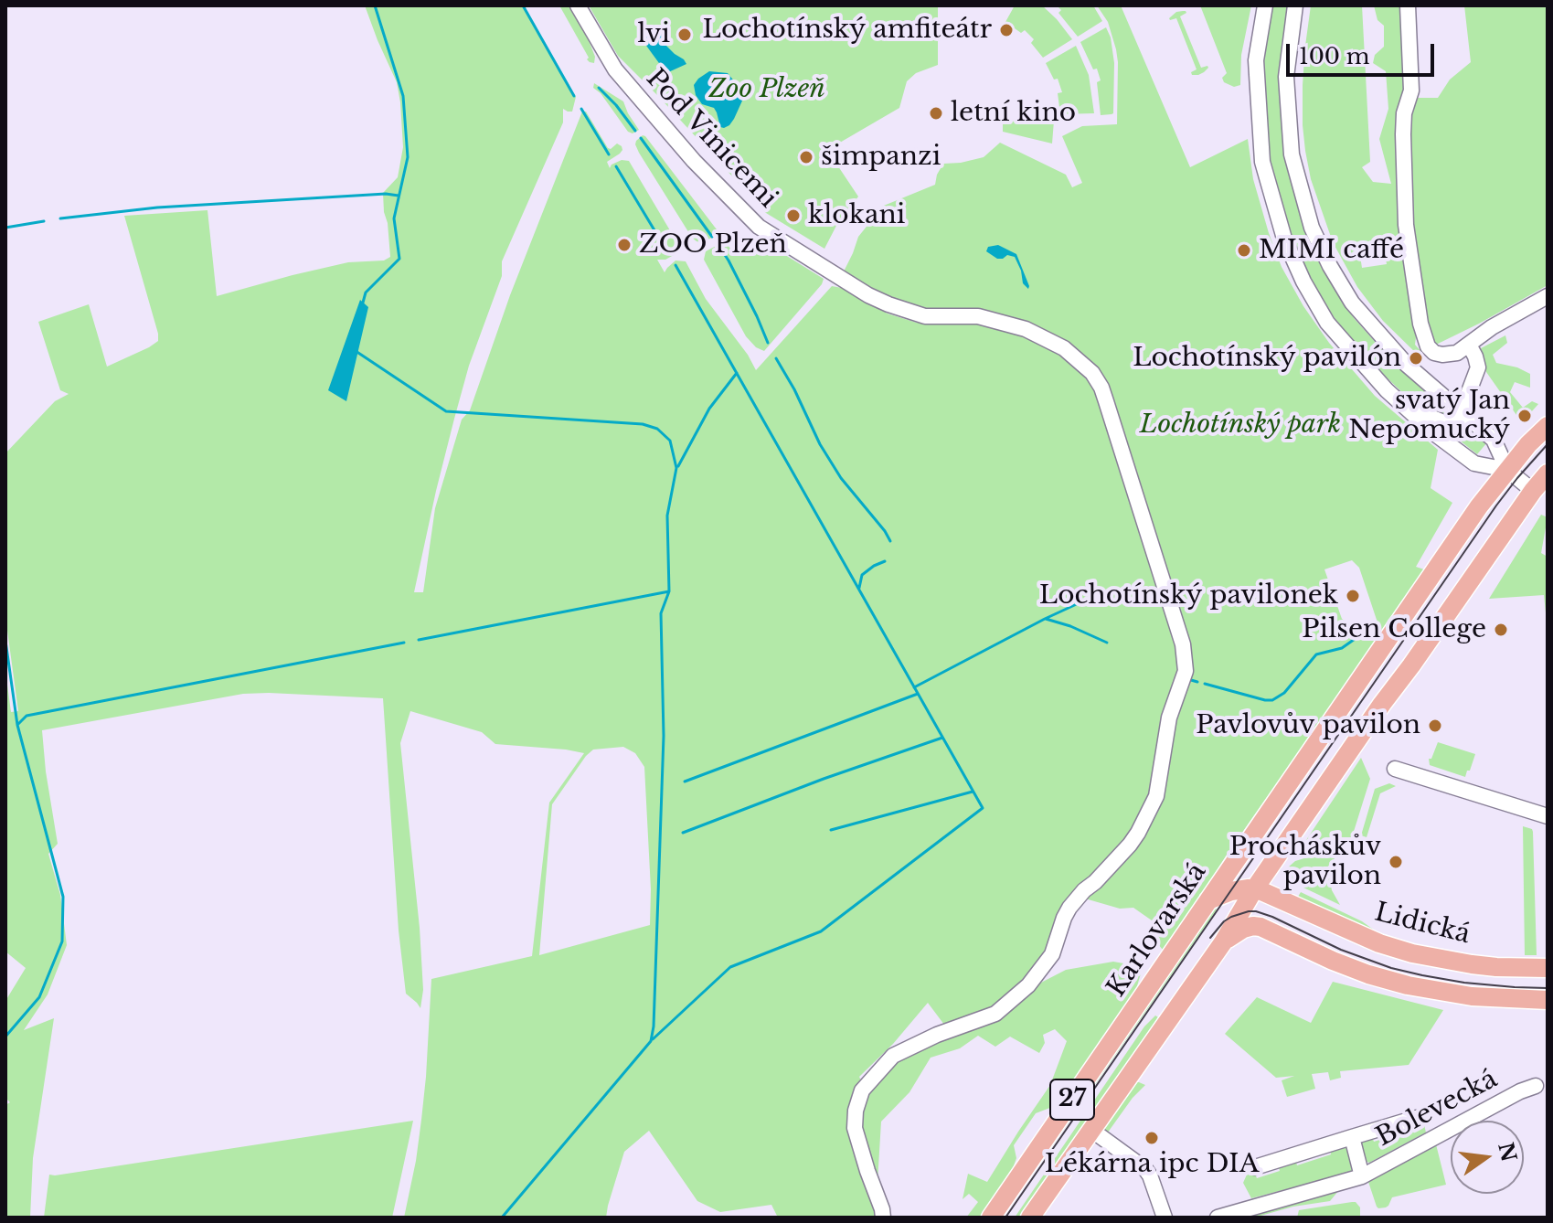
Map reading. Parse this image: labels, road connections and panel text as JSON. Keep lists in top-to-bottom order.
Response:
{
  "streets": {
    "main road": ["Lidická", "Karlovarská", "27"],
    "street": ["Pod Vinicemi", "Bolevecká"]
  },
  "crossings": [
    ["Lidická", "27"]
  ],
  "parks": ["Zoo Plzeň", "Lochotínský park"],
  "places": [
    "Lochotínský amfiteátr",
    "lvi",
    "letní kino",
    "šimpanzi",
    "klokani",
    "ZOO Plzeň",
    "MIMI caffé",
    "Lochotínský pavilón",
    "svatý Jan Nepomucký",
    "Lochotínský pavilonek",
    "Pilsen College",
    "Pavlovův pavilon",
    "Procháskův pavilon",
    "Lékárna ipc DIA"
  ],
  "scale_bar": "100 m",
  "north": "right"
}
